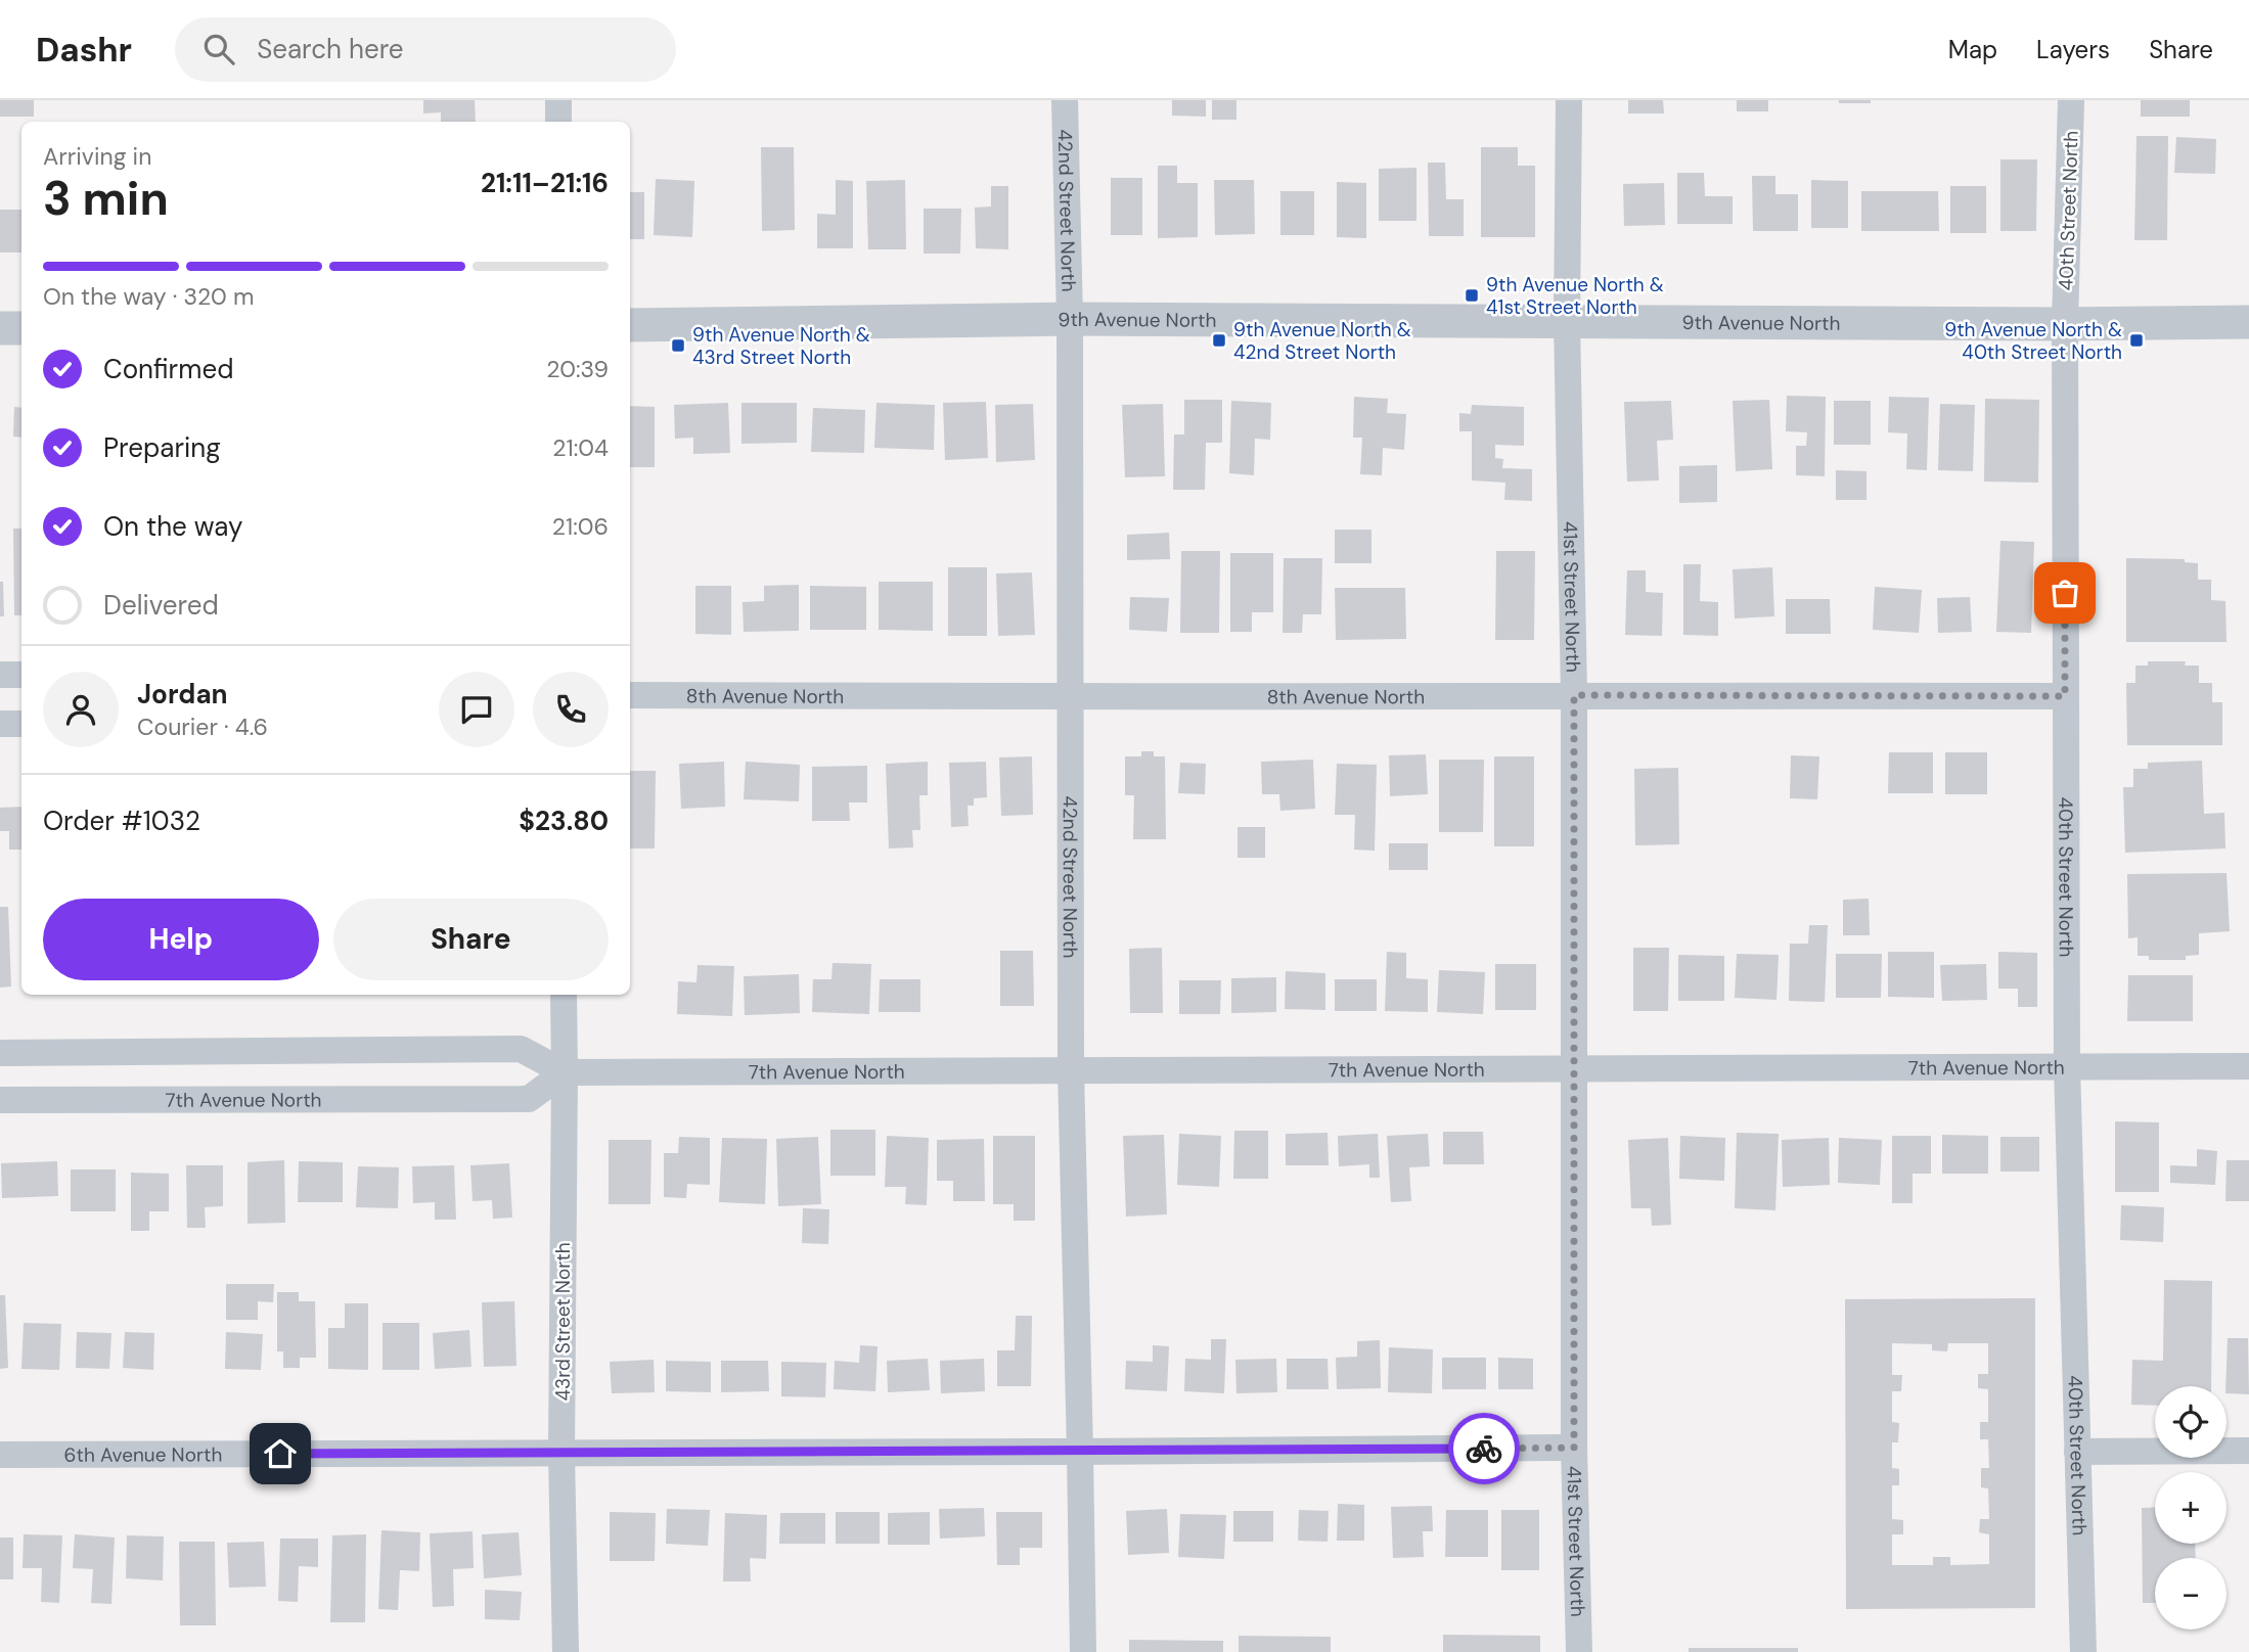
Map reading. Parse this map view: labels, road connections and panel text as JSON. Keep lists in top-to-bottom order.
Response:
{
  "streets": {
    "street": [
      "42nd Street North",
      "40th Street North",
      "9th Avenue North",
      "41st Street North",
      "8th Avenue North",
      "7th Avenue North",
      "43rd Street North",
      "6th Avenue North"
    ]
  },
  "crossings": [
    ["42nd Street North", "9th Avenue North"],
    ["42nd Street North", "8th Avenue North"],
    ["42nd Street North", "7th Avenue North"],
    ["42nd Street North", "6th Avenue North"],
    ["40th Street North", "9th Avenue North"],
    ["40th Street North", "8th Avenue North"],
    ["40th Street North", "7th Avenue North"],
    ["9th Avenue North", "41st Street North"],
    ["41st Street North", "8th Avenue North"],
    ["41st Street North", "7th Avenue North"],
    ["41st Street North", "6th Avenue North"],
    ["7th Avenue North", "43rd Street North"],
    ["43rd Street North", "6th Avenue North"]
  ],
  "places": {
    "transit": [
      "9th Avenue North & 41st Street North",
      "9th Avenue North & 42nd Street North",
      "9th Avenue North & 40th Street North",
      "9th Avenue North & 43rd Street North"
    ]
  },
  "page": {
    "header": "Dashr",
    "search": "Search here",
    "nav": ["Map", "Layers", "Share"],
    "heading": ["3 min", "Arriving in", "21:11–21:16"],
    "panel": [
      "Jordan",
      "Courier · 4.6",
      "Order #1032",
      "$23.80"
    ],
    "bar": "On the way · 320 m",
    "list": [
      ["Confirmed", "20:39"],
      ["Preparing", "21:04"],
      ["On the way", "21:06"],
      "Delivered"
    ],
    "buttons": ["Help", "Share"],
    "map_buttons": ["+", "−"]
  }
}
